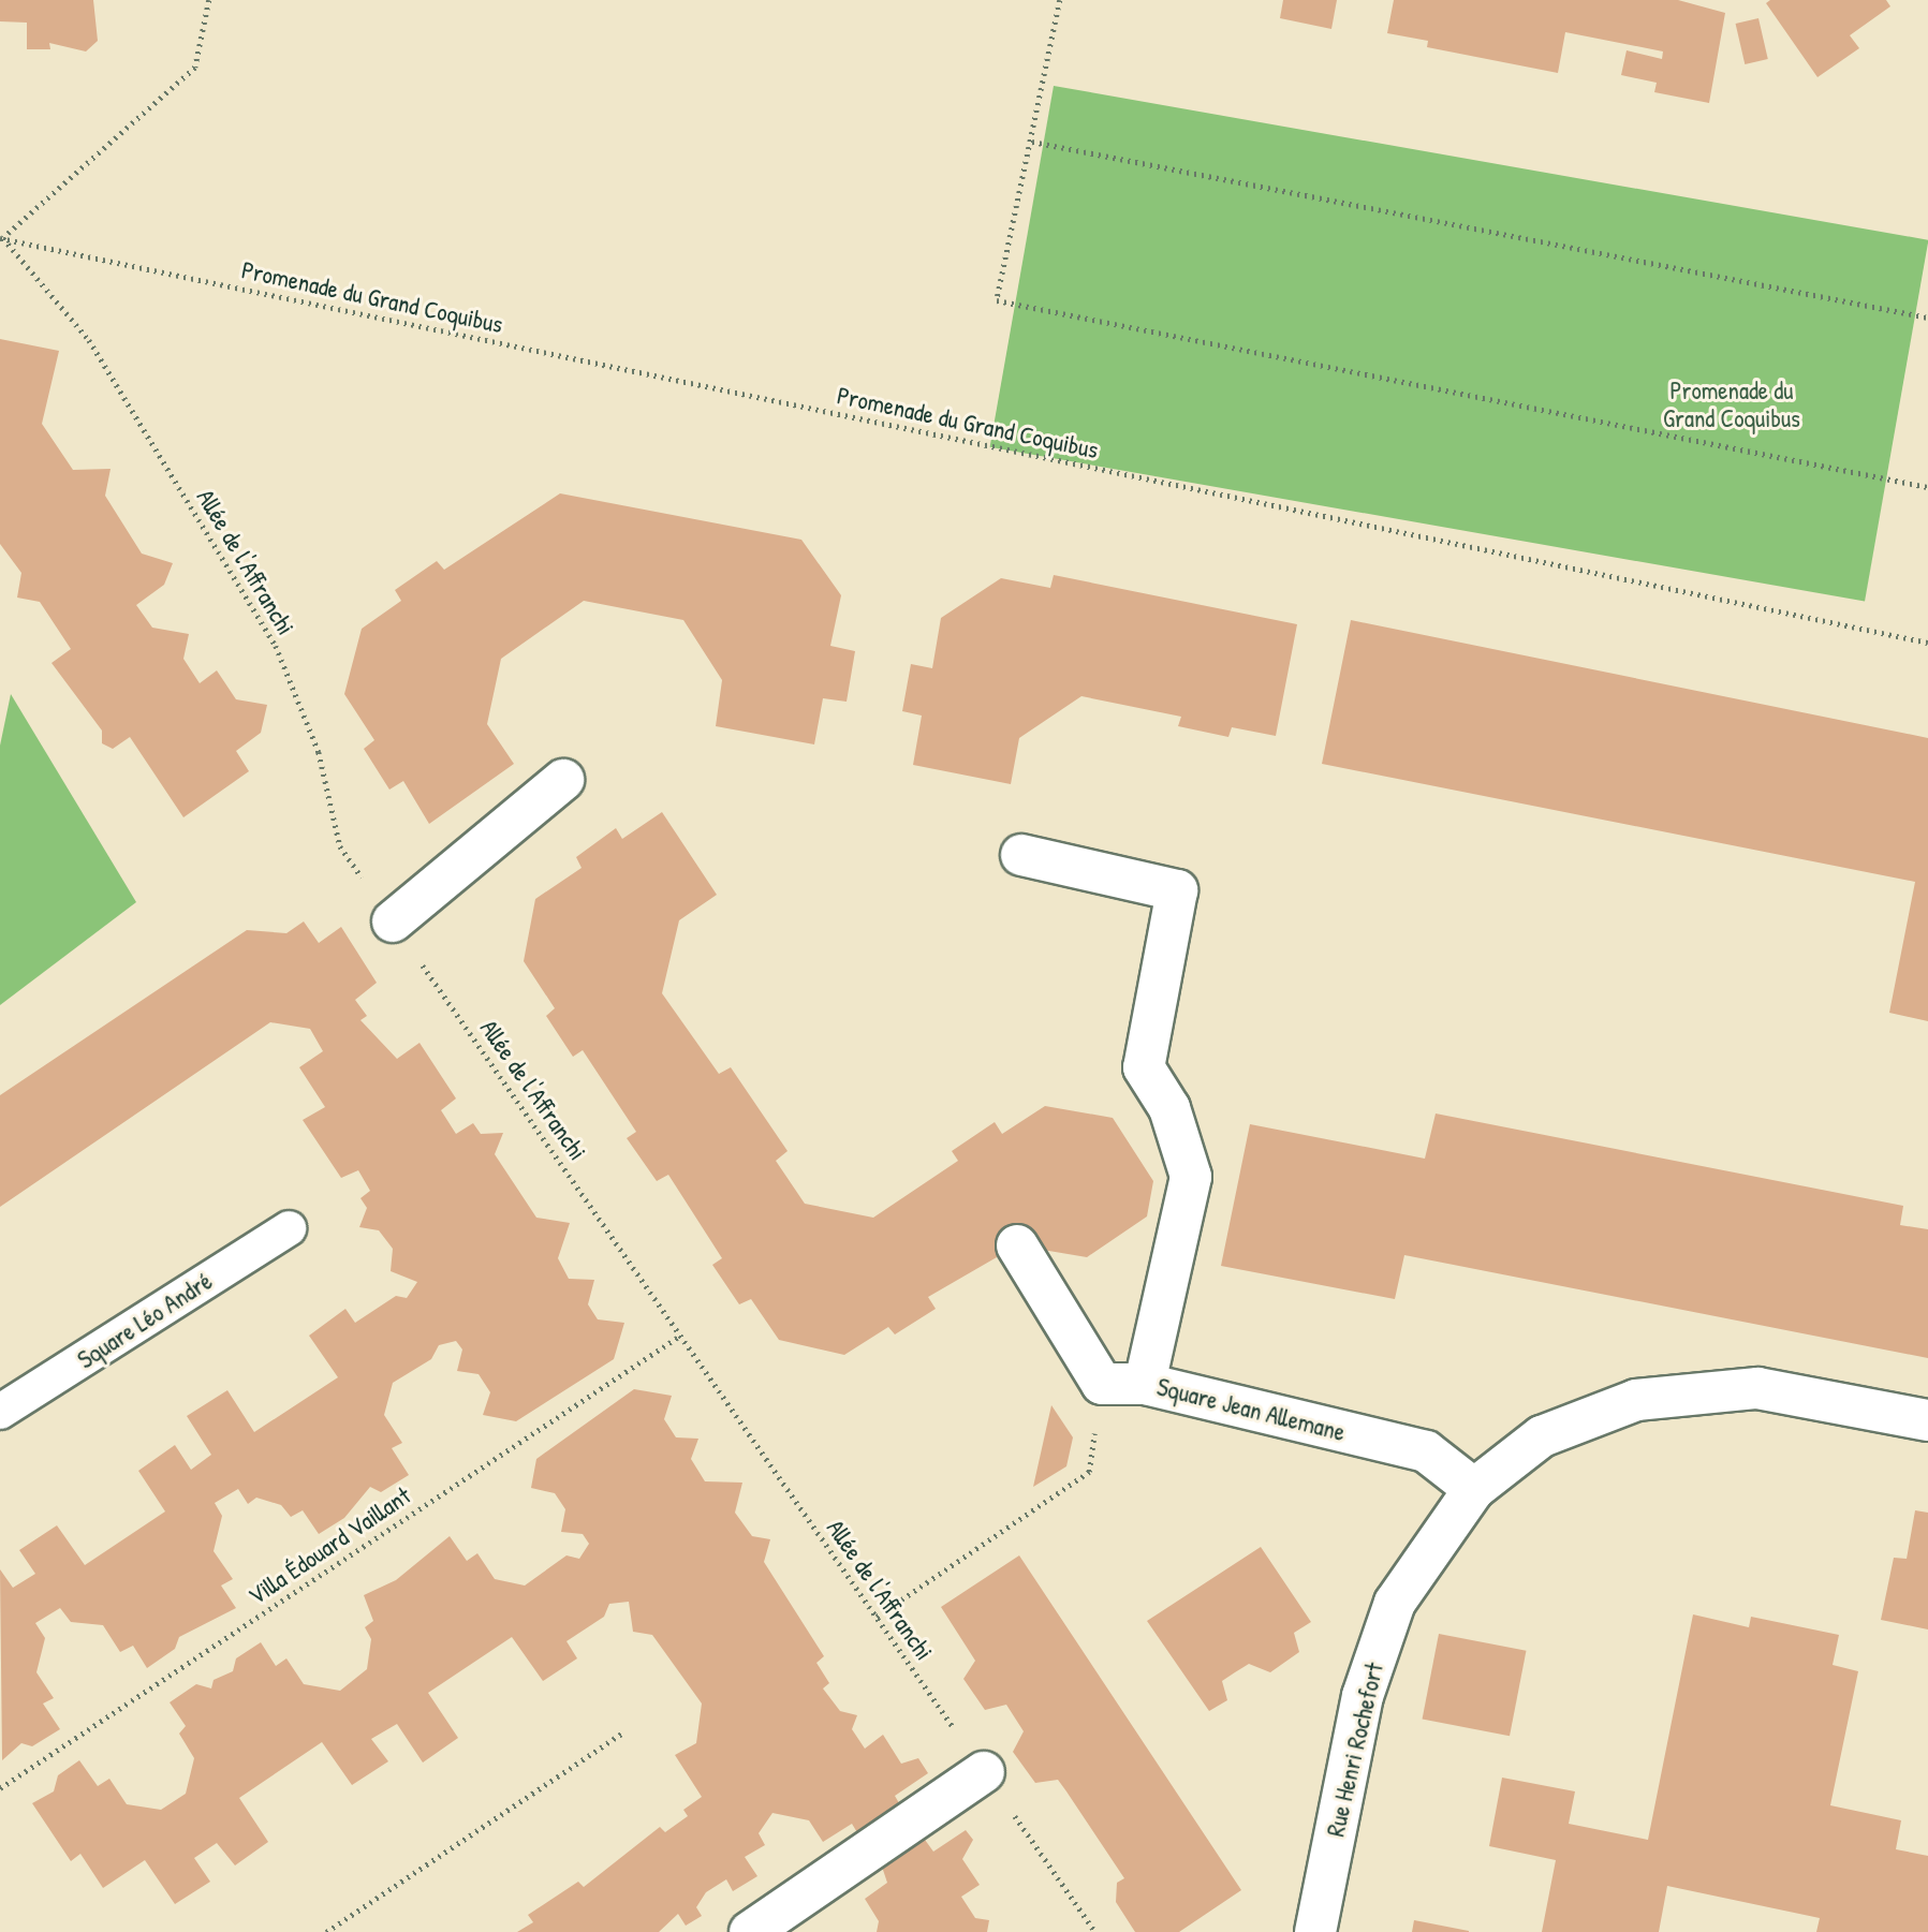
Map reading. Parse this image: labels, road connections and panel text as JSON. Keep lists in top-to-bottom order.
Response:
{
  "streets": {
    "street": ["Square Jean Allemane", "Rue Henri Rochefort"],
    "lane": ["Square Léo André"],
    "path": ["Promenade du Grand Coquibus", "Allée de l'Affranchi", "Villa Édouard Vaillant"]
  },
  "crossings": [
    ["Promenade du Grand Coquibus", "Allée de l'Affranchi"],
    ["Allée de l'Affranchi", "Villa Édouard Vaillant"],
    ["Square Jean Allemane", "Rue Henri Rochefort"]
  ],
  "parks": ["Promenade du Grand Coquibus"]
}
